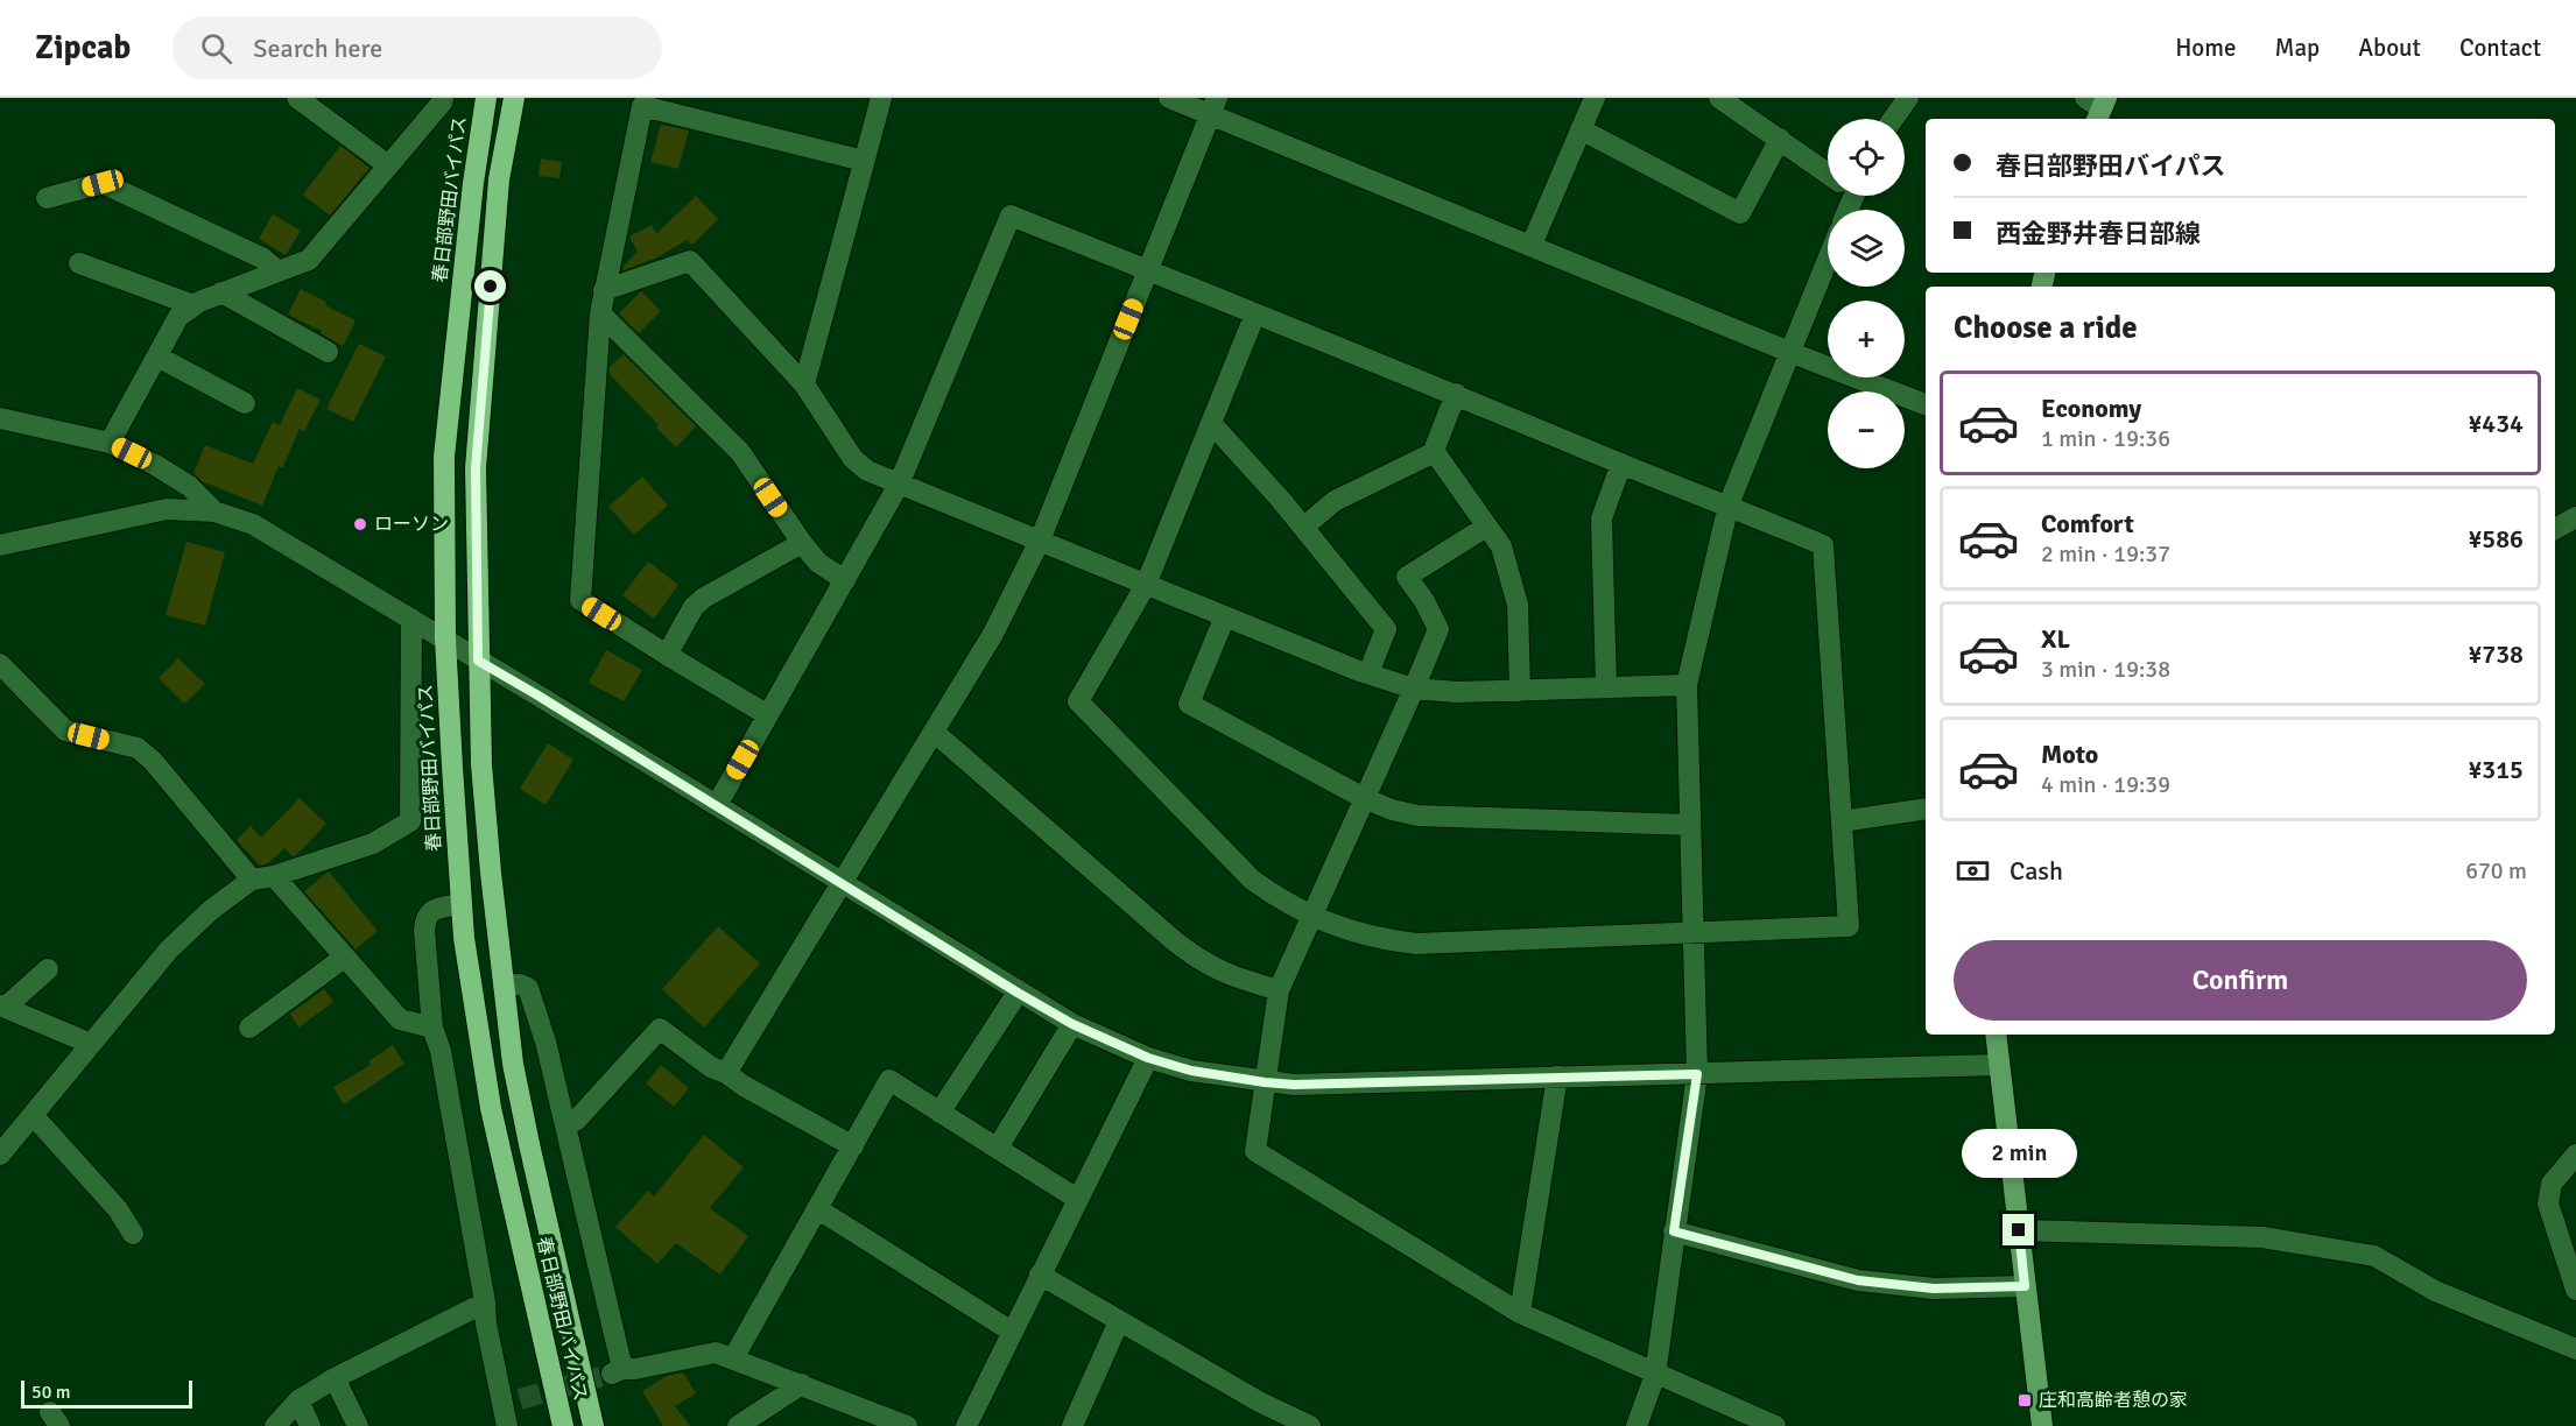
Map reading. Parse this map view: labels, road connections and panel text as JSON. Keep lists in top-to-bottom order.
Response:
{
  "streets": {
    "highway": ["春日部野田バイパス"]
  },
  "places": {
    "other": ["ローソン"],
    "transit": ["庄和高齢者憩の家"]
  },
  "scale_bar": "50 m",
  "page": {
    "header": "Zipcab",
    "search": "Search here",
    "nav": [
      "Home",
      "Map",
      "About",
      "Contact"
    ],
    "map_buttons": ["+", "−"],
    "banner": ["春日部野田バイパス", "西金野井春日部線"],
    "heading": "Choose a ride",
    "list": [
      {
        "name": "Economy",
        "note": "1 min · 19:36",
        "value": "¥434"
      },
      {
        "name": "Comfort",
        "note": "2 min · 19:37",
        "value": "¥586"
      },
      {
        "name": "XL",
        "note": "3 min · 19:38",
        "value": "¥738"
      },
      {
        "name": "Moto",
        "note": "4 min · 19:39",
        "value": "¥315"
      }
    ],
    "pay": ["Cash", "670 m"],
    "buttons": "Confirm",
    "bubble": "2 min",
    "scale": "50 m"
  }
}
